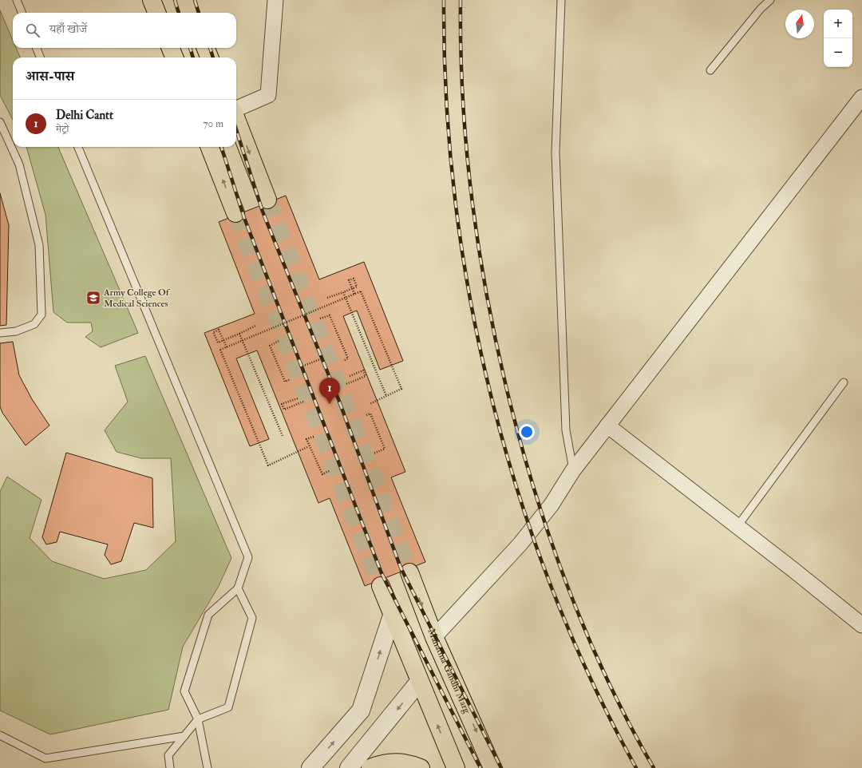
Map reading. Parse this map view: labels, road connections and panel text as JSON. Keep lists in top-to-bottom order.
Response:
{
  "streets": {
    "main road": ["Mahatma Gandhi Marg"]
  },
  "places": {
    "school or university": ["Army College Of Medical Sciences"]
  },
  "north": "top",
  "page": {
    "map_buttons": ["+", "−"],
    "search": "यहाँ खोजें",
    "heading": "आस-पास",
    "list": [
      {
        "mark": "1",
        "name": "Delhi Cantt",
        "note": "मेट्रो",
        "value": "70 m"
      }
    ],
    "pins": "1"
  }
}
